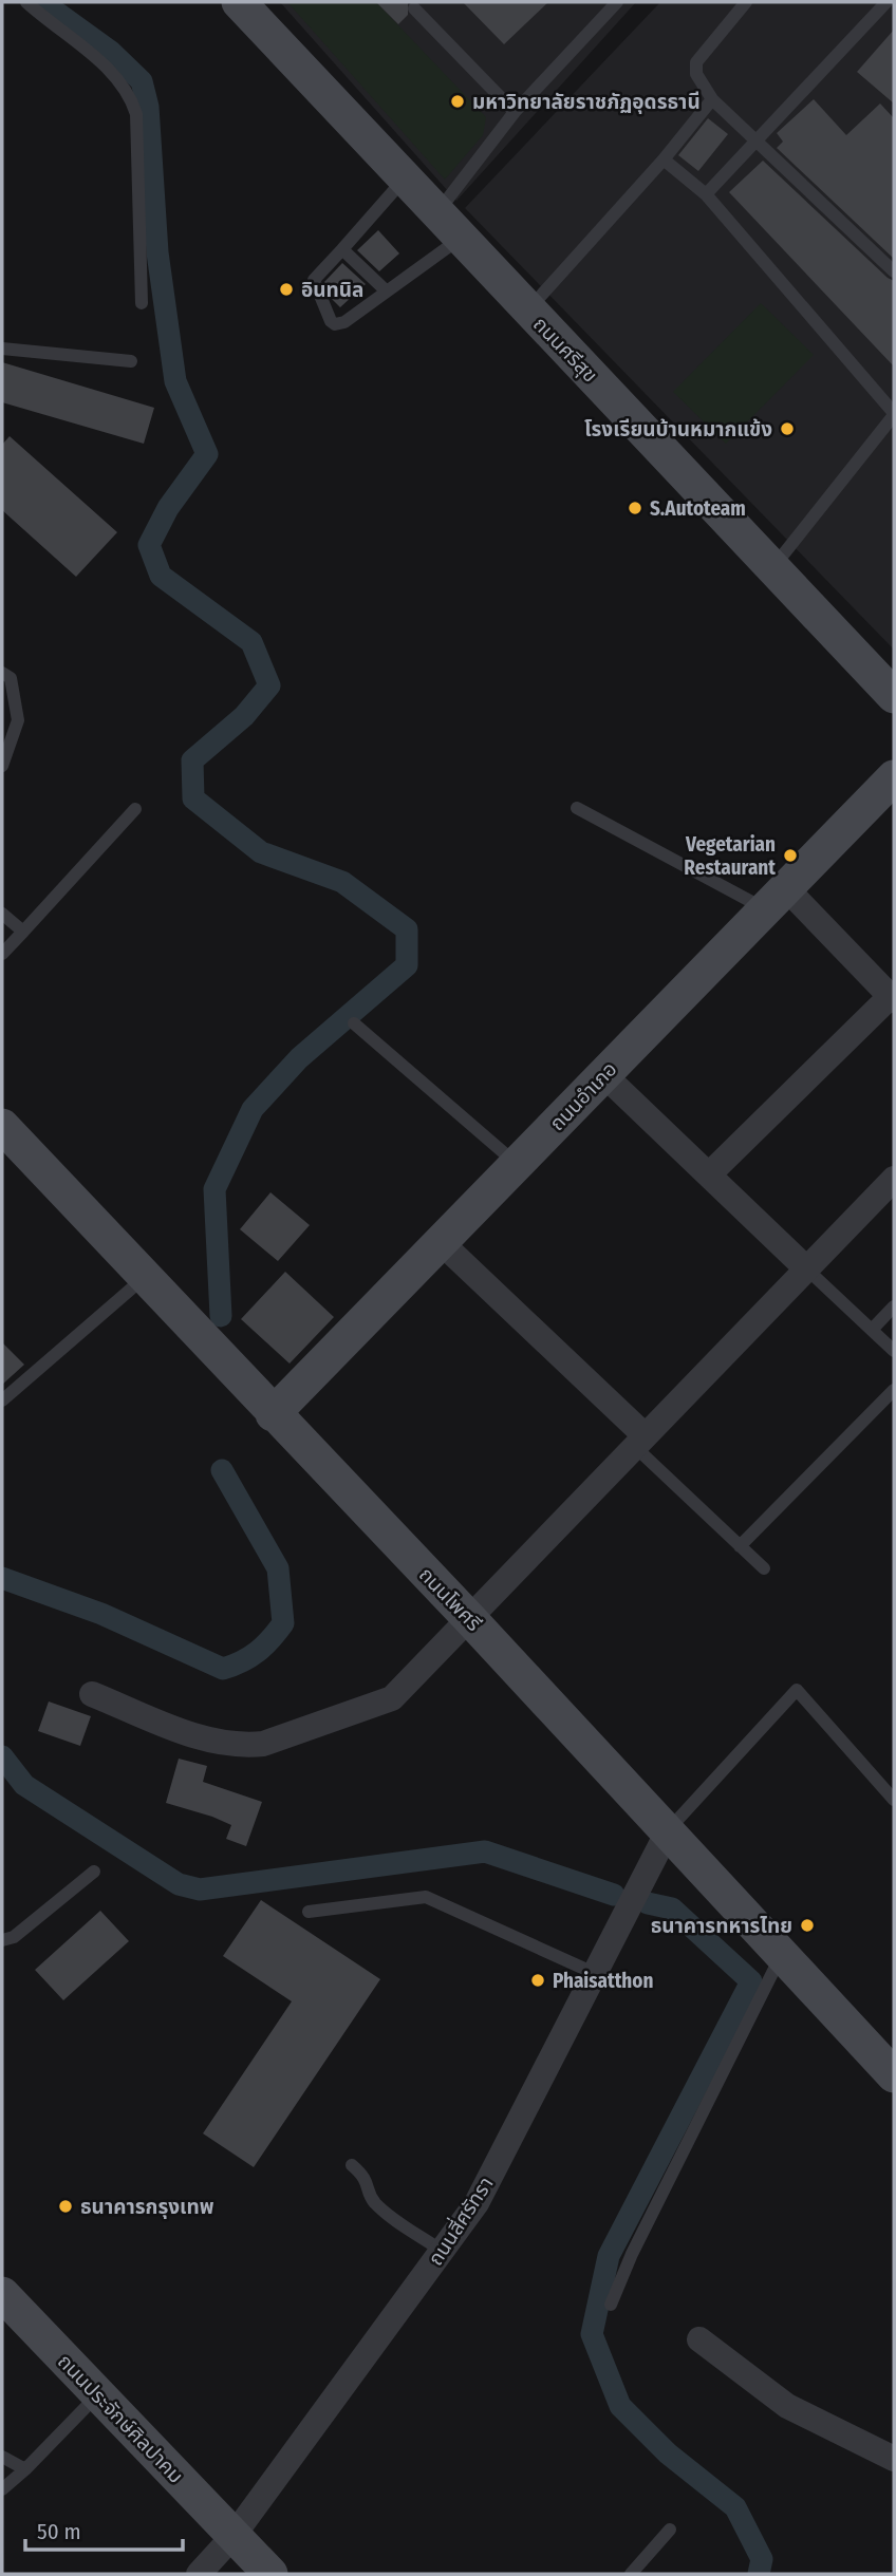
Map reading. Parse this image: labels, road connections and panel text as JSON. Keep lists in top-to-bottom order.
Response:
{
  "streets": {
    "main road": [
      "ถนนศรีสุข",
      "ถนนอำเภอ",
      "ถนนโพศรี",
      "ถนนประจักษ์ศิลปาคม"
    ],
    "street": ["ถนนสี่ศรัทรา"]
  },
  "crossings": [
    ["ถนนอำเภอ", "ถนนโพศรี"],
    ["ถนนโพศรี", "ถนนสี่ศรัทรา"],
    ["ถนนสี่ศรัทรา", "ถนนประจักษ์ศิลปาคม"]
  ],
  "places": [
    "มหาวิทยาลัยราชภัฏอุดรธานี",
    "อินทนิล",
    "โรงเรียนบ้านหมากแข้ง",
    "S.Autoteam",
    "Vegetarian Restaurant",
    "ธนาคารทหารไทย",
    "Phaisatthon",
    "ธนาคารกรุงเทพ"
  ],
  "scale_bar": "50 m"
}
